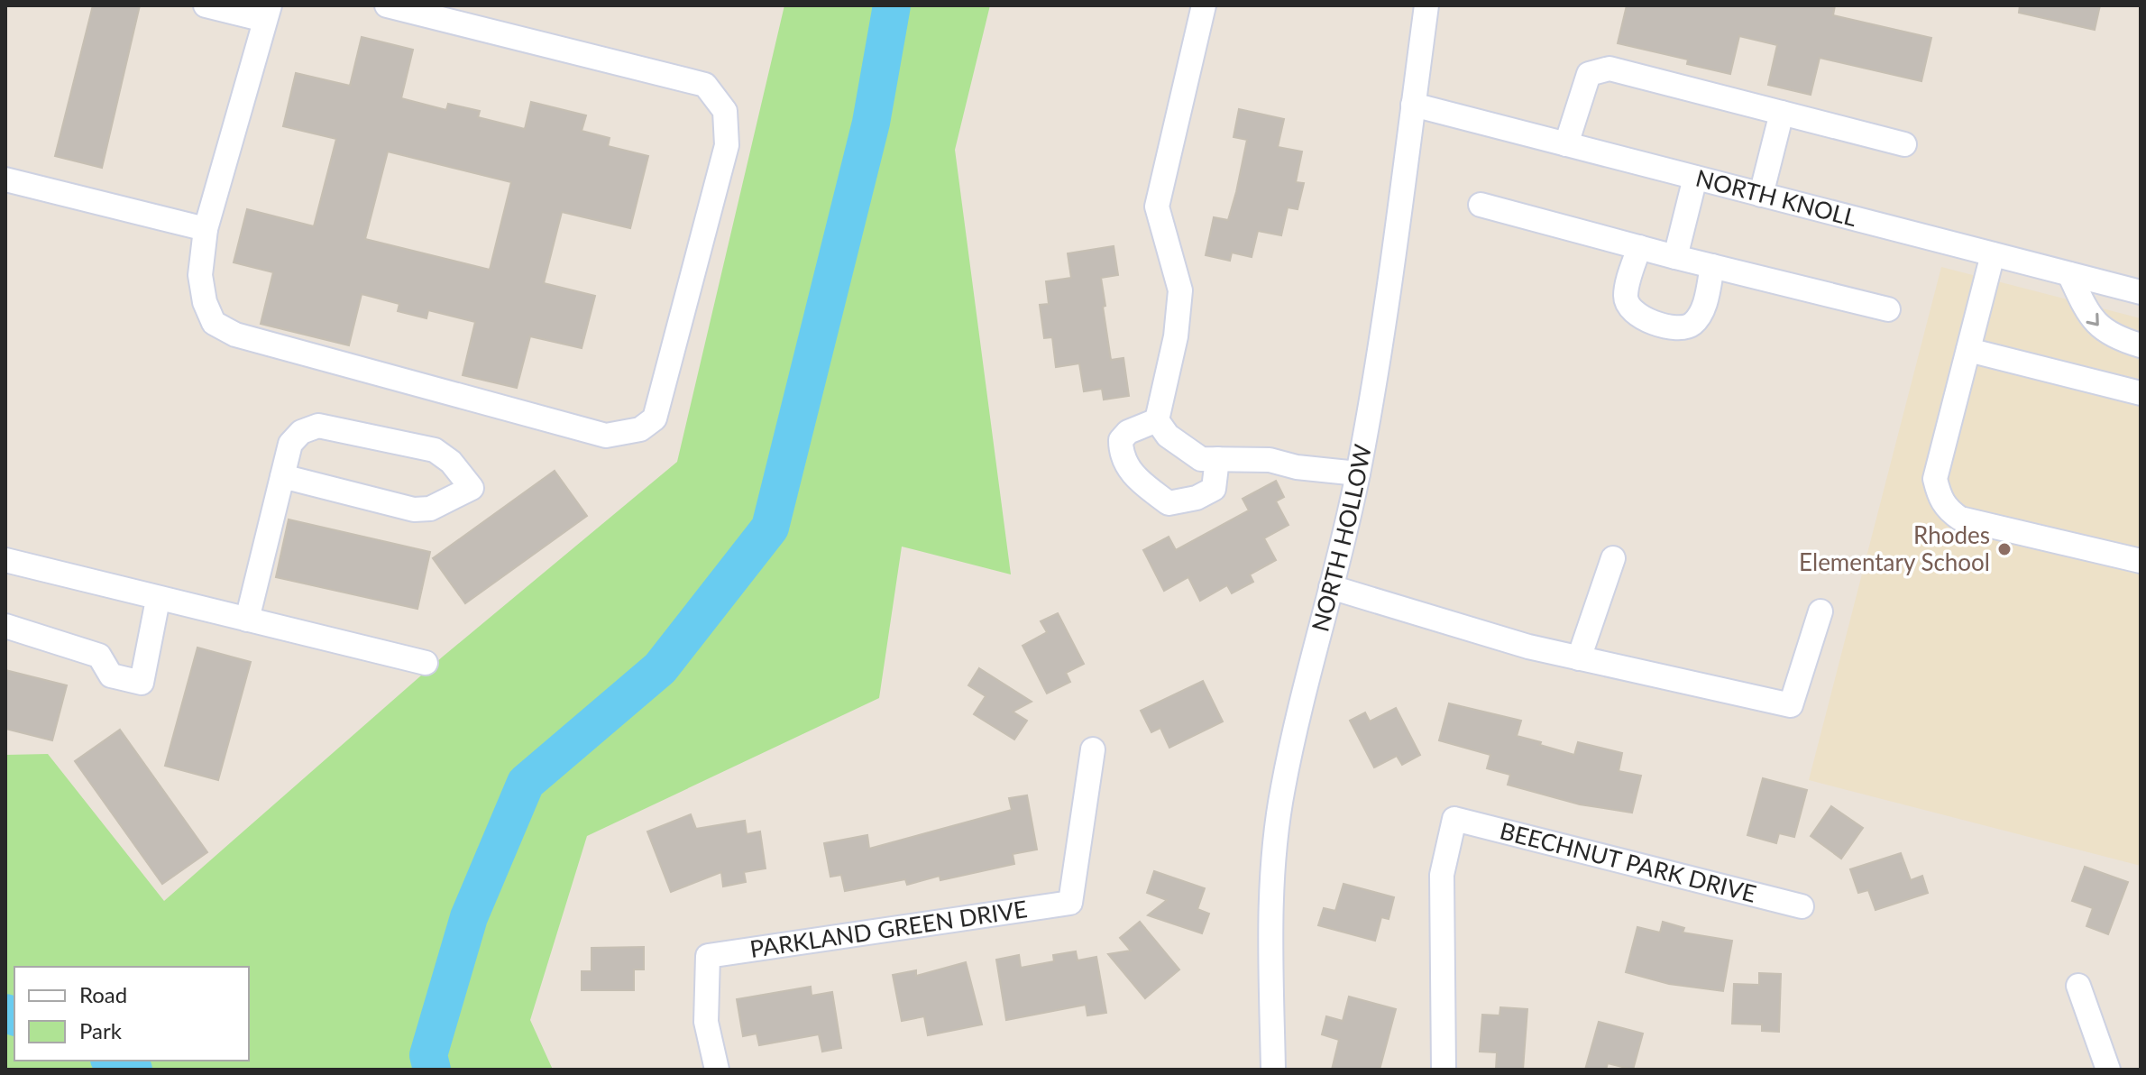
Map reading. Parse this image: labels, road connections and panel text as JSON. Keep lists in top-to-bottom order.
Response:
{
  "streets": {
    "street": [
      "NORTH KNOLL",
      "NORTH HOLLOW",
      "BEECHNUT PARK DRIVE",
      "PARKLAND GREEN DRIVE"
    ]
  },
  "crossings": [
    ["NORTH KNOLL", "NORTH HOLLOW"]
  ],
  "places": ["Rhodes Elementary School"],
  "legend": ["Road", "Park"]
}
